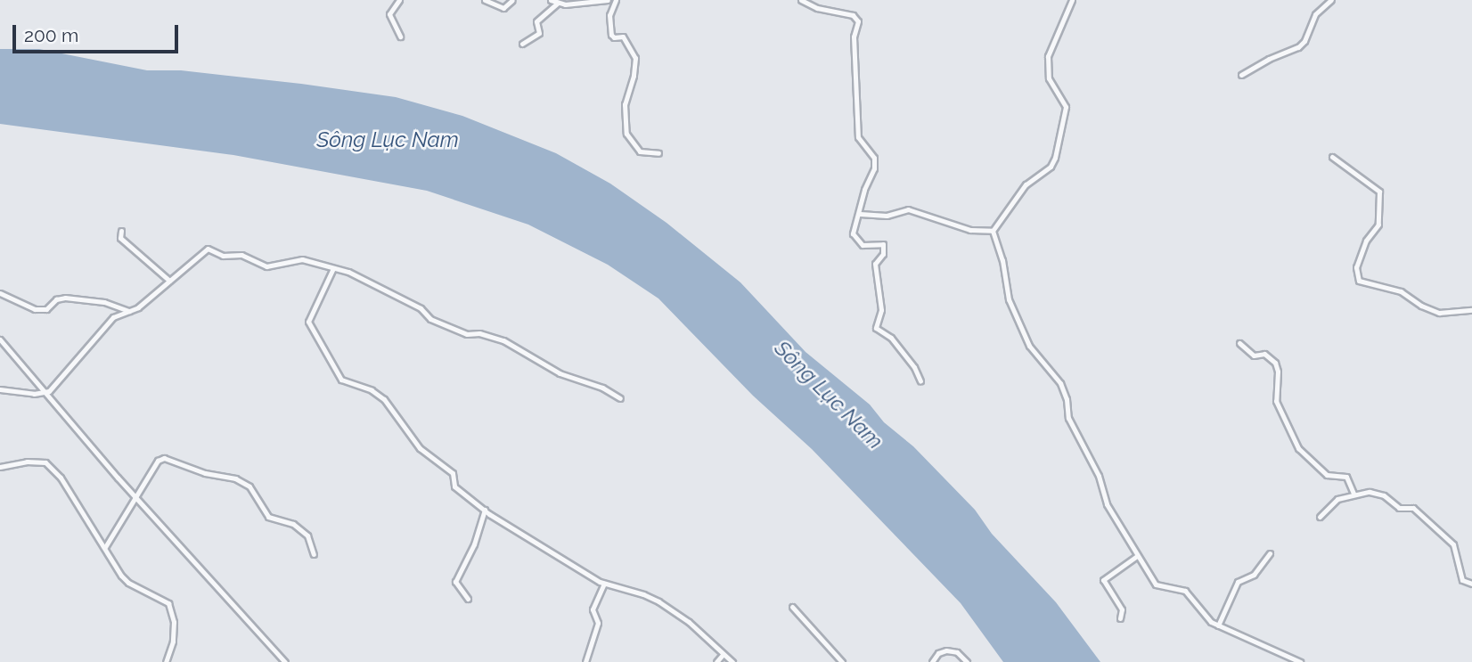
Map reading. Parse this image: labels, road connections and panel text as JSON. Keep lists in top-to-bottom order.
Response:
{
  "water": ["Sông Lục Nam"],
  "scale_bar": "200 m"
}
